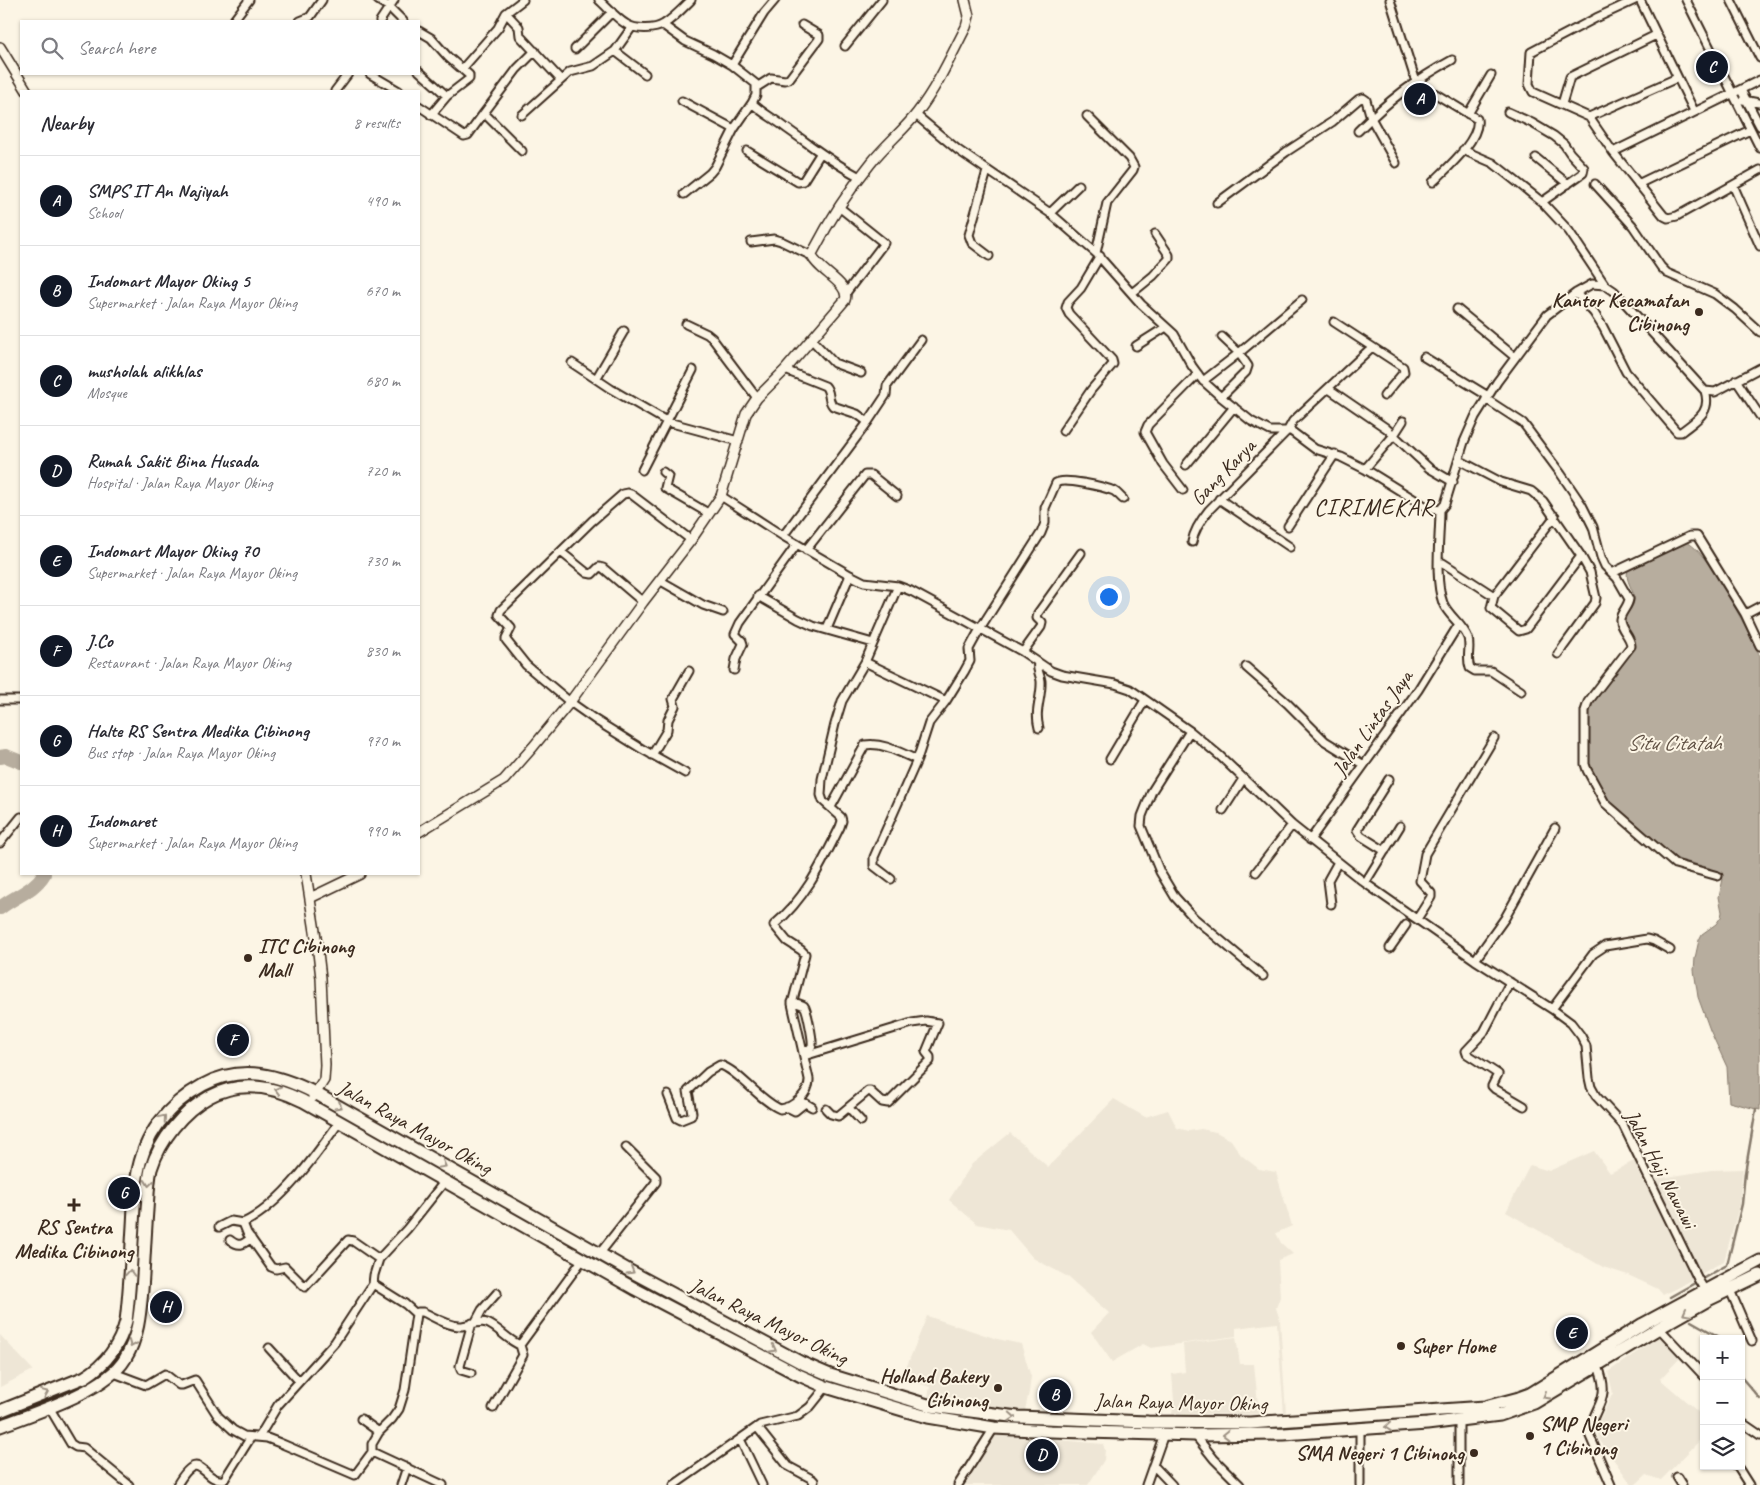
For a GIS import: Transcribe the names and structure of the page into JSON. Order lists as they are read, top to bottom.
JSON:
{
  "streets": {
    "main road": ["Jalan Raya Mayor Oking"],
    "street": ["Gang Karya", "Jalan Lintas Jaya", "Jalan Haji Nawawi"]
  },
  "crossings": [
    ["Jalan Lintas Jaya", "Jalan Haji Nawawi"],
    ["Jalan Raya Mayor Oking", "Jalan Haji Nawawi"]
  ],
  "districts": ["CIRIMEKAR"],
  "water": ["Situ Citatah"],
  "places": {
    "other": [
      "Kantor Kecamatan Cibinong",
      "ITC Cibinong Mall",
      "Super Home",
      "Holland Bakery Cibinong",
      "SMP Negeri 1 Cibinong",
      "SMA Negeri 1 Cibinong"
    ],
    "health": ["RS Sentra Medika Cibinong"]
  },
  "page": {
    "search": "Search here",
    "pins": [
      "C",
      "A",
      "F",
      "G",
      "H",
      "E",
      "B",
      "D"
    ],
    "heading": ["Nearby", "8 results"],
    "list": [
      {
        "mark": "A",
        "name": "SMPS IT An Najiyah",
        "note": "School",
        "value": "490 m"
      },
      {
        "mark": "B",
        "name": "Indomart Mayor Oking 5",
        "note": "Supermarket · Jalan Raya Mayor Oking",
        "value": "670 m"
      },
      {
        "mark": "C",
        "name": "musholah alikhlas",
        "note": "Mosque",
        "value": "680 m"
      },
      {
        "mark": "D",
        "name": "Rumah Sakit Bina Husada",
        "note": "Hospital · Jalan Raya Mayor Oking",
        "value": "720 m"
      },
      {
        "mark": "E",
        "name": "Indomart Mayor Oking 70",
        "note": "Supermarket · Jalan Raya Mayor Oking",
        "value": "730 m"
      },
      {
        "mark": "F",
        "name": "J.Co",
        "note": "Restaurant · Jalan Raya Mayor Oking",
        "value": "830 m"
      },
      {
        "mark": "G",
        "name": "Halte RS Sentra Medika Cibinong",
        "note": "Bus stop · Jalan Raya Mayor Oking",
        "value": "970 m"
      },
      {
        "mark": "H",
        "name": "Indomaret",
        "note": "Supermarket · Jalan Raya Mayor Oking",
        "value": "990 m"
      }
    ],
    "map_buttons": ["+", "−"]
  }
}
